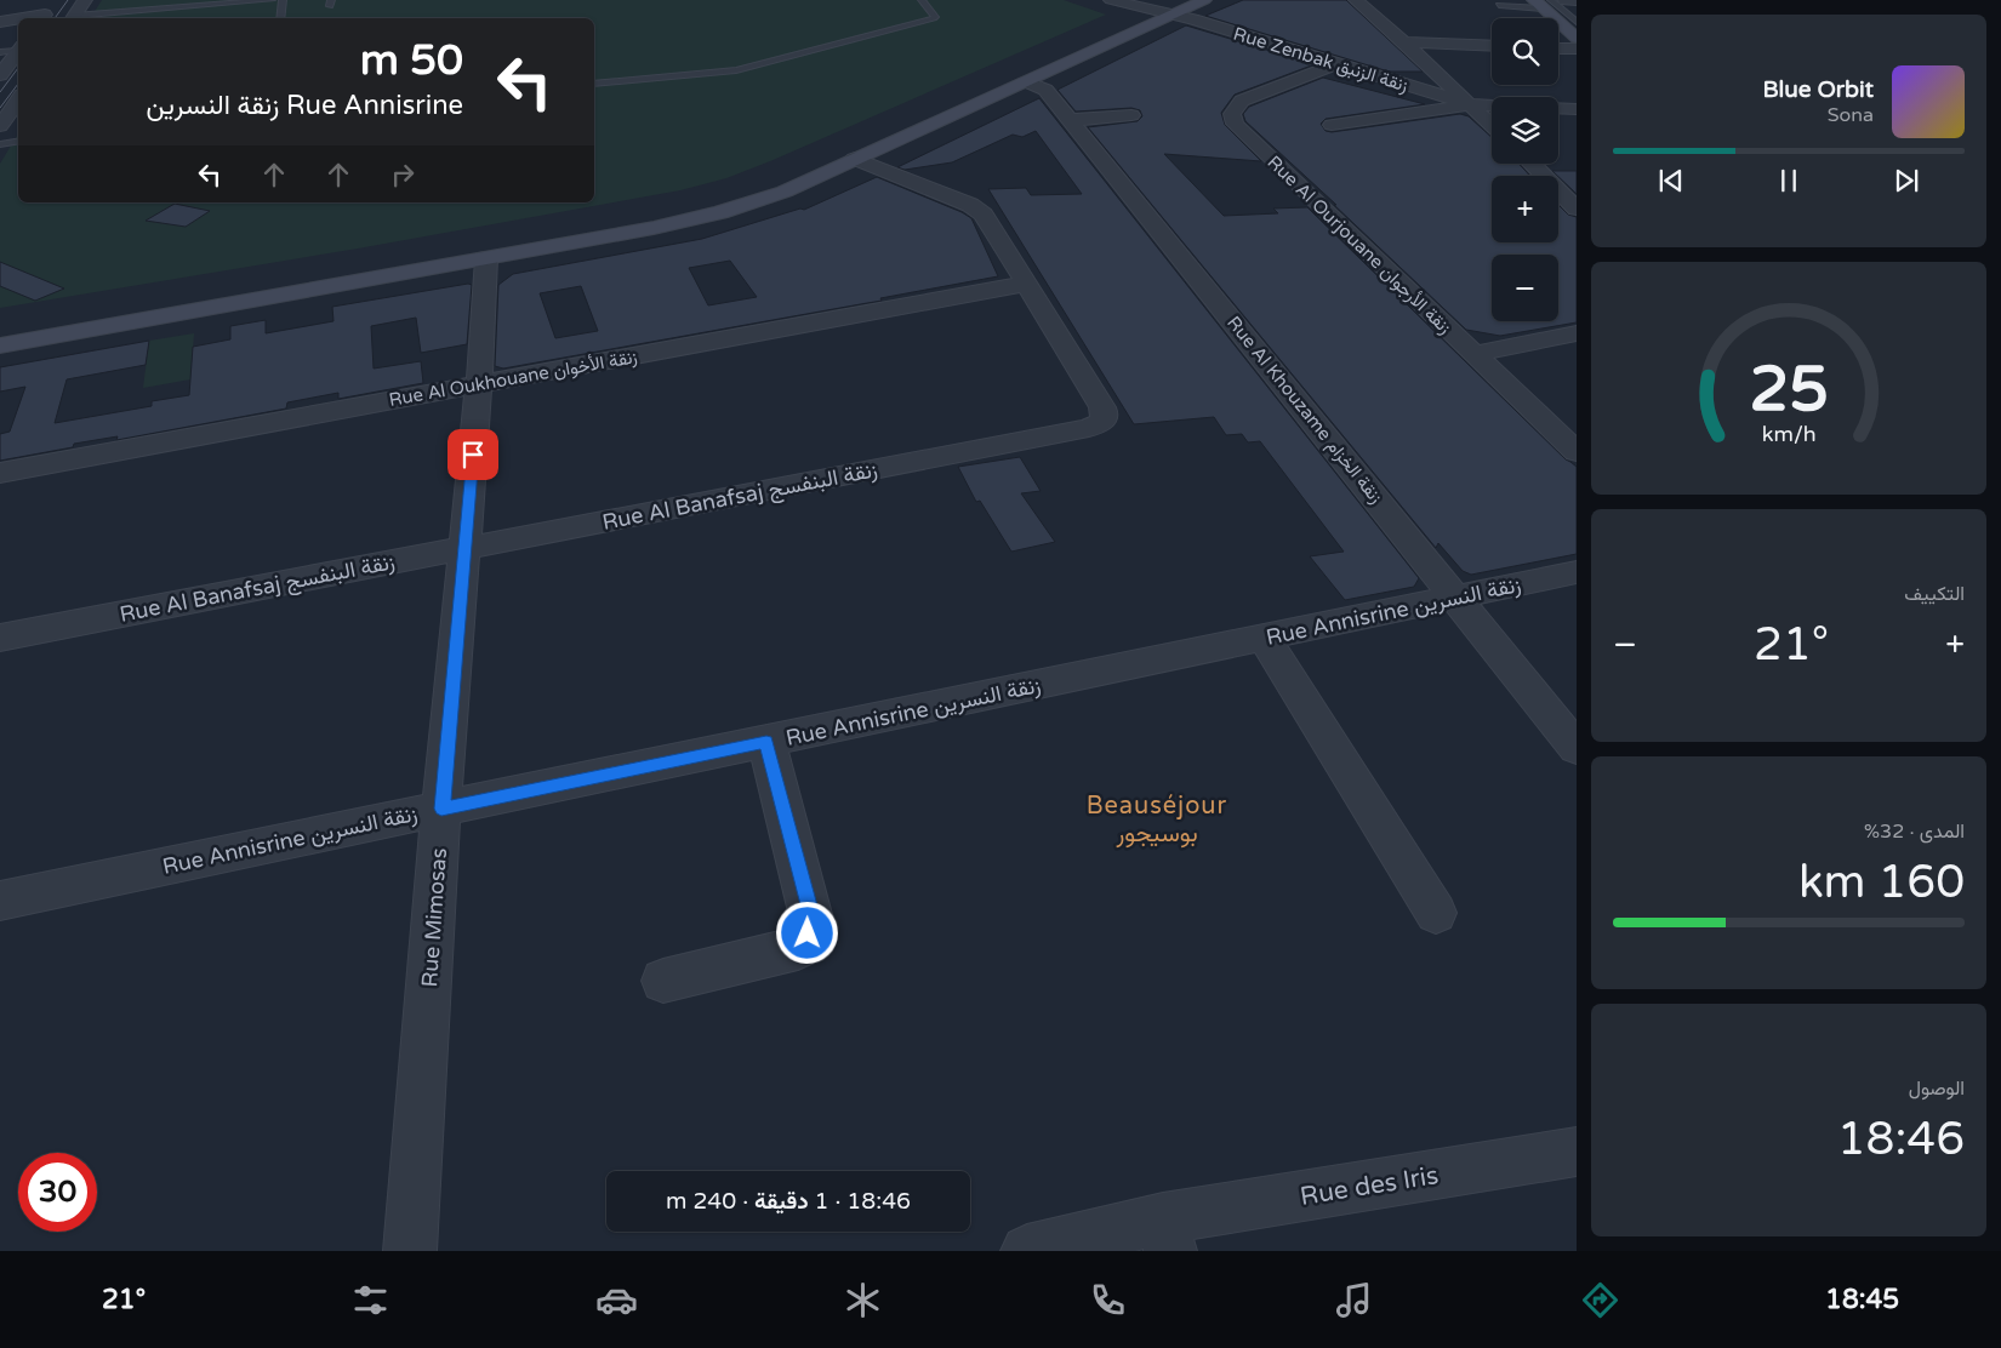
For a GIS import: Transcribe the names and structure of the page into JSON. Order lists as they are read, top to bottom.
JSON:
{
  "streets": {
    "street": [
      "Rue Zenbak زنقة الزنبق",
      "Rue Al Ourjouane زنقة الأرجوان",
      "Rue Al Oukhouane زنقة الأخوان",
      "Rue Al Khouzame زنقة الخزام",
      "Rue Al Banafsaj زنقة البنفسج",
      "Rue Annisrine زنقة النسرين",
      "Rue Mimosas",
      "Rue des Iris"
    ]
  },
  "crossings": [
    ["Rue Zenbak زنقة الزنبق", "Rue Al Ourjouane زنقة الأرجوان"],
    ["Rue Al Oukhouane زنقة الأخوان", "Rue Al Banafsaj زنقة البنفسج"],
    ["Rue Al Oukhouane زنقة الأخوان", "Rue Mimosas"],
    ["Rue Al Khouzame زنقة الخزام", "Rue Annisrine زنقة النسرين"],
    ["Rue Al Banafsaj زنقة البنفسج", "Rue Mimosas"],
    ["Rue Annisrine زنقة النسرين", "Rue Mimosas"]
  ],
  "districts": ["Beauséjour بوسيجور"],
  "page": {
    "map_buttons": ["+", "−"],
    "turn": ["50 m", "Rue Annisrine زنقة النسرين"],
    "song": ["Blue Orbit", "Sona"],
    "tile": [
      "التكييف",
      ["المدى · 32%", "160 km"],
      ["الوصول", "18:46"]
    ],
    "heat": ["−", "21°", "+"],
    "limit": "30",
    "trip": "18:46 · 1 دقيقة · 240 m",
    "tabs": ["18:45", "21°"],
    "gauge": ["25", "km/h"]
  }
}
